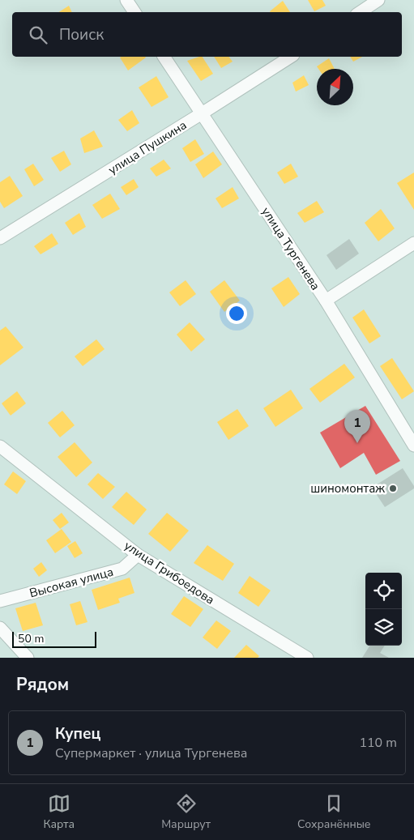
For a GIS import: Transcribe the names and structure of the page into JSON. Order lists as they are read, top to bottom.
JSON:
{
  "streets": {
    "street": [
      "улица Пушкина",
      "улица Тургенева",
      "улица Грибоедова",
      "Высокая улица"
    ]
  },
  "crossings": [
    ["улица Пушкина", "улица Тургенева"],
    ["улица Грибоедова", "Высокая улица"]
  ],
  "places": ["шиномонтаж"],
  "scale_bar": "50 m",
  "north": "top right",
  "page": {
    "search": "Поиск",
    "pins": "1",
    "scale": "50 m",
    "heading": "Рядом",
    "list": [
      {
        "mark": "1",
        "name": "Купец",
        "note": "Супермаркет · улица Тургенева",
        "value": "110 m"
      }
    ],
    "nav": ["Карта", "Маршрут", "Сохранённые"]
  }
}
